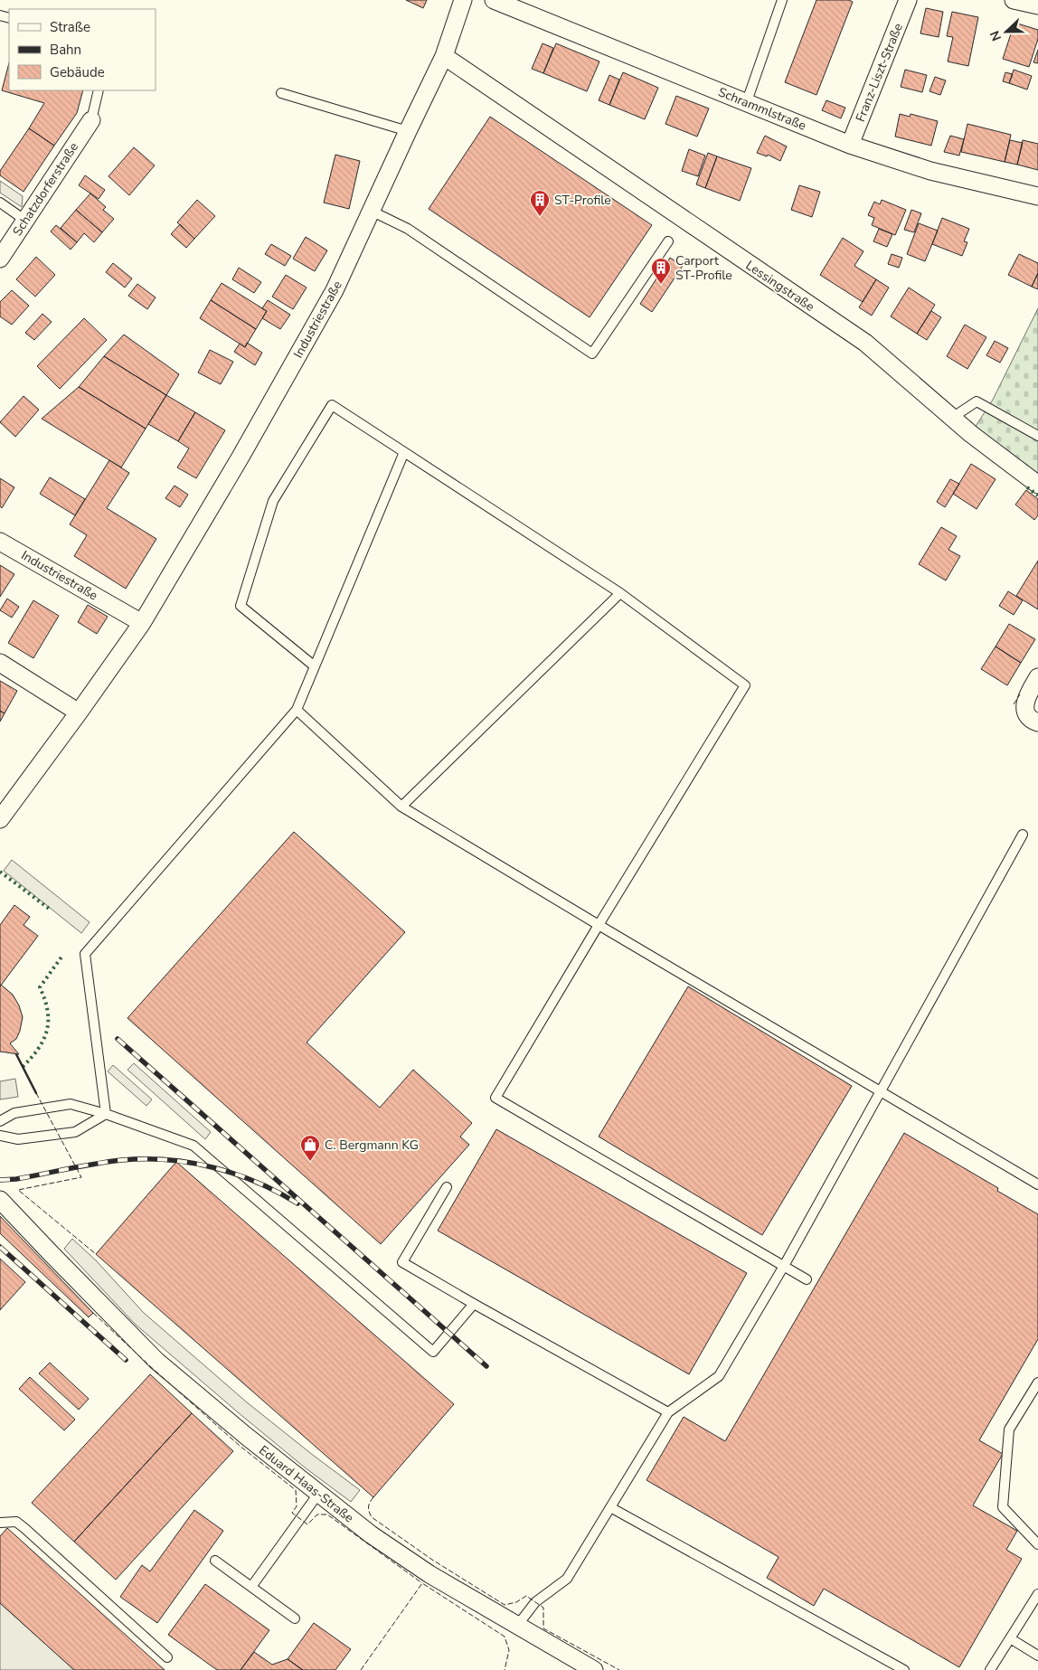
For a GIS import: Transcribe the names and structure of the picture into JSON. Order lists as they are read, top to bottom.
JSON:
{
  "streets": {
    "street": [
      "Franz-Liszt-Straße",
      "Schrammlstraße",
      "Schatzdorferstraße",
      "Lessingstraße",
      "Industriestraße",
      "Eduard Haas-Straße"
    ]
  },
  "crossings": [
    ["Franz-Liszt-Straße", "Schrammlstraße"],
    ["Lessingstraße", "Industriestraße"]
  ],
  "places": {
    "building": ["ST-Profile", "Carport ST-Profile"],
    "shop": ["C. Bergmann KG"]
  },
  "legend": ["Straße", "Bahn", "Gebäude"],
  "north": "left"
}
